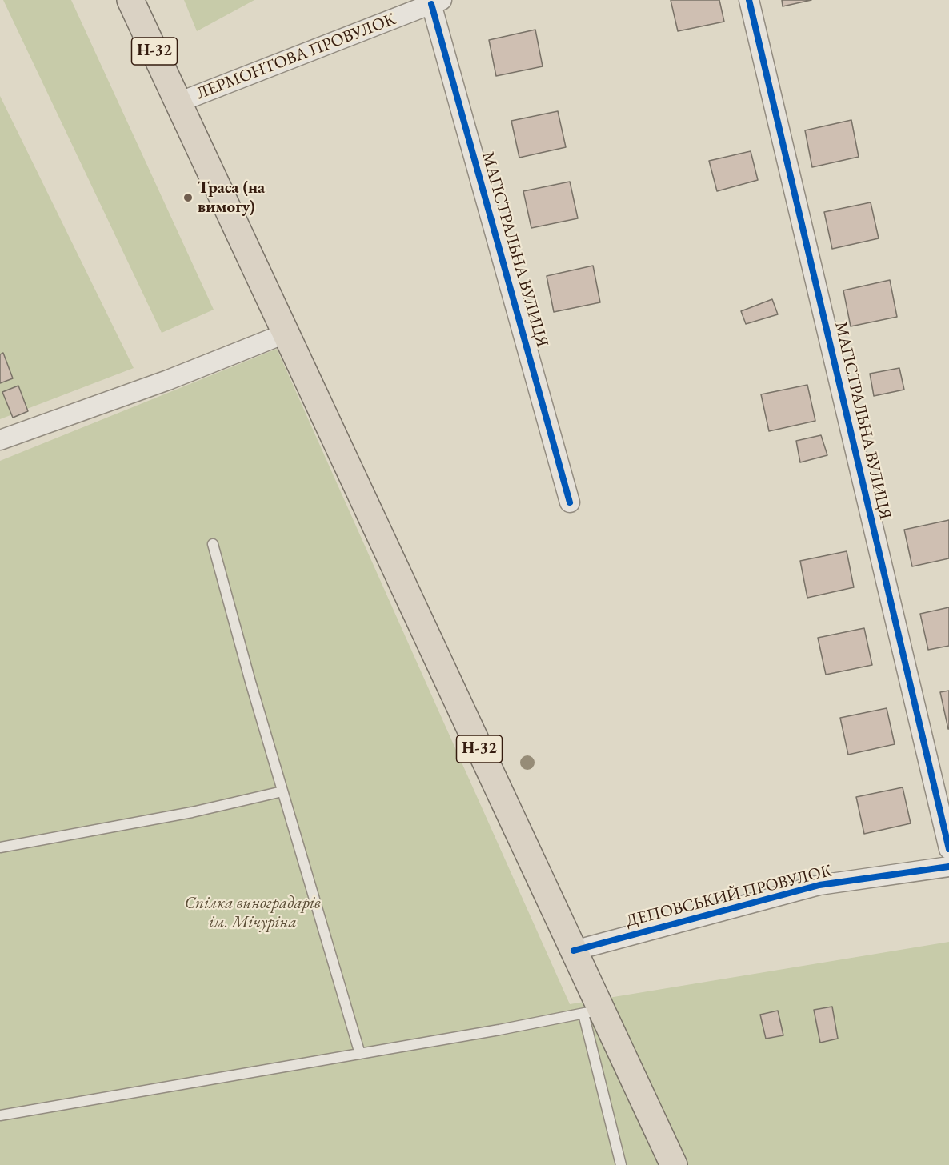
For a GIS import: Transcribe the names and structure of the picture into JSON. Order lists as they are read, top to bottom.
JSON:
{
  "streets": {
    "main road": ["Н-32"],
    "street": ["ЛЕРМОНТОВА ПРОВУЛОК", "МАГІСТРАЛЬНА ВУЛИЦЯ", "ДЕПОВСЬКИЙ ПРОВУЛОК"]
  },
  "crossings": [
    ["Н-32", "ЛЕРМОНТОВА ПРОВУЛОК"],
    ["Н-32", "ДЕПОВСЬКИЙ ПРОВУЛОК"],
    ["ЛЕРМОНТОВА ПРОВУЛОК", "МАГІСТРАЛЬНА ВУЛИЦЯ"]
  ],
  "parks": ["Спілка виноградарів ім. Мічуріна"],
  "places": ["Траса (на вимогу)"]
}
